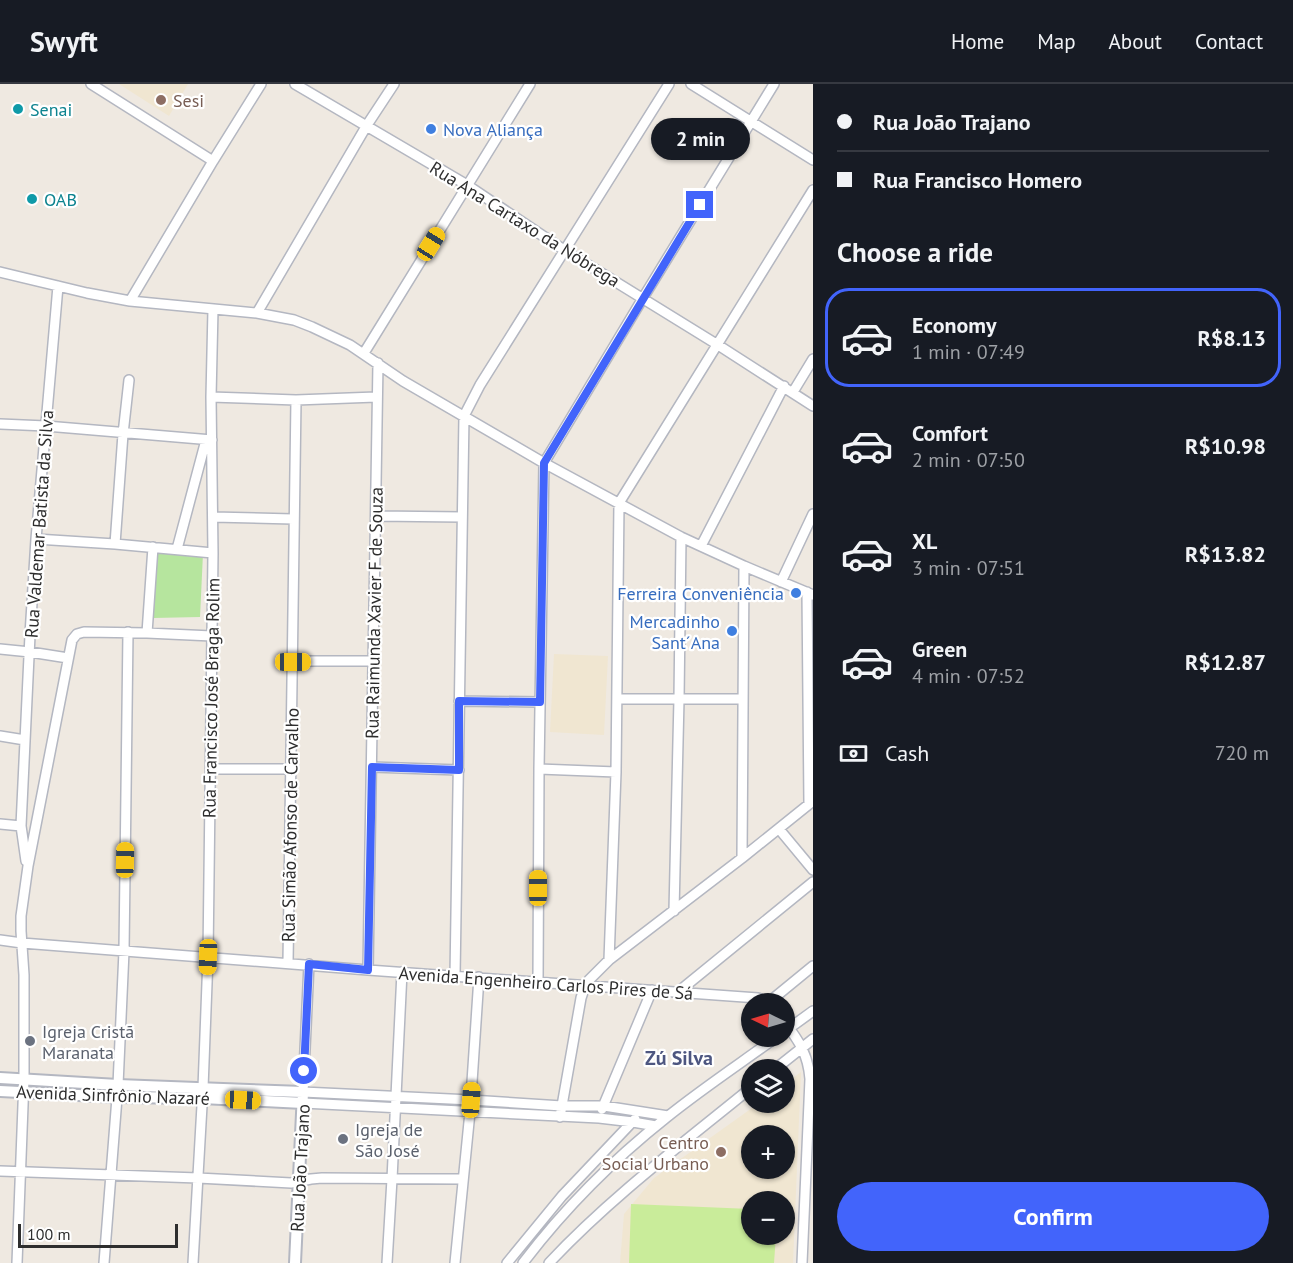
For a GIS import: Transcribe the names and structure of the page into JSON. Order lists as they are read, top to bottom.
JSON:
{
  "streets": {
    "street": [
      "Rua Ana Cartaxo da Nóbrega",
      "Rua Valdemar Batista da Silva",
      "Rua Raimunda Xavier F de Souza",
      "Rua Francisco José Braga Rolim",
      "Rua Simão Afonso de Carvalho",
      "Avenida Engenheiro Carlos Pires de Sá",
      "Avenida Sinfrônio Nazaré",
      "Rua João Trajano"
    ]
  },
  "crossings": [
    ["Rua Raimunda Xavier F de Souza", "Avenida Engenheiro Carlos Pires de Sá"],
    ["Rua Francisco José Braga Rolim", "Avenida Engenheiro Carlos Pires de Sá"],
    ["Rua Francisco José Braga Rolim", "Avenida Sinfrônio Nazaré"],
    ["Rua Simão Afonso de Carvalho", "Avenida Engenheiro Carlos Pires de Sá"],
    ["Avenida Engenheiro Carlos Pires de Sá", "Rua João Trajano"],
    ["Avenida Sinfrônio Nazaré", "Rua João Trajano"]
  ],
  "districts": ["Zú Silva"],
  "places": [
    "Sesi",
    "Senai",
    "Nova Aliança",
    "OAB",
    "Ferreira Conveniência",
    "Mercadinho Sant´Ana",
    "Igreja Cristã Maranata",
    "Igreja de São José",
    "Centro Social Urbano"
  ],
  "scale_bar": "100 m",
  "north": "left",
  "page": {
    "header": "Swyft",
    "nav": [
      "Home",
      "Map",
      "About",
      "Contact"
    ],
    "banner": ["Rua João Trajano", "Rua Francisco Homero"],
    "bubble": "2 min",
    "heading": "Choose a ride",
    "list": [
      {
        "name": "Economy",
        "note": "1 min · 07:49",
        "value": "R$8.13"
      },
      {
        "name": "Comfort",
        "note": "2 min · 07:50",
        "value": "R$10.98"
      },
      {
        "name": "XL",
        "note": "3 min · 07:51",
        "value": "R$13.82"
      },
      {
        "name": "Green",
        "note": "4 min · 07:52",
        "value": "R$12.87"
      }
    ],
    "pay": ["Cash", "720 m"],
    "map_buttons": ["+", "−"],
    "buttons": "Confirm",
    "scale": "100 m"
  }
}
